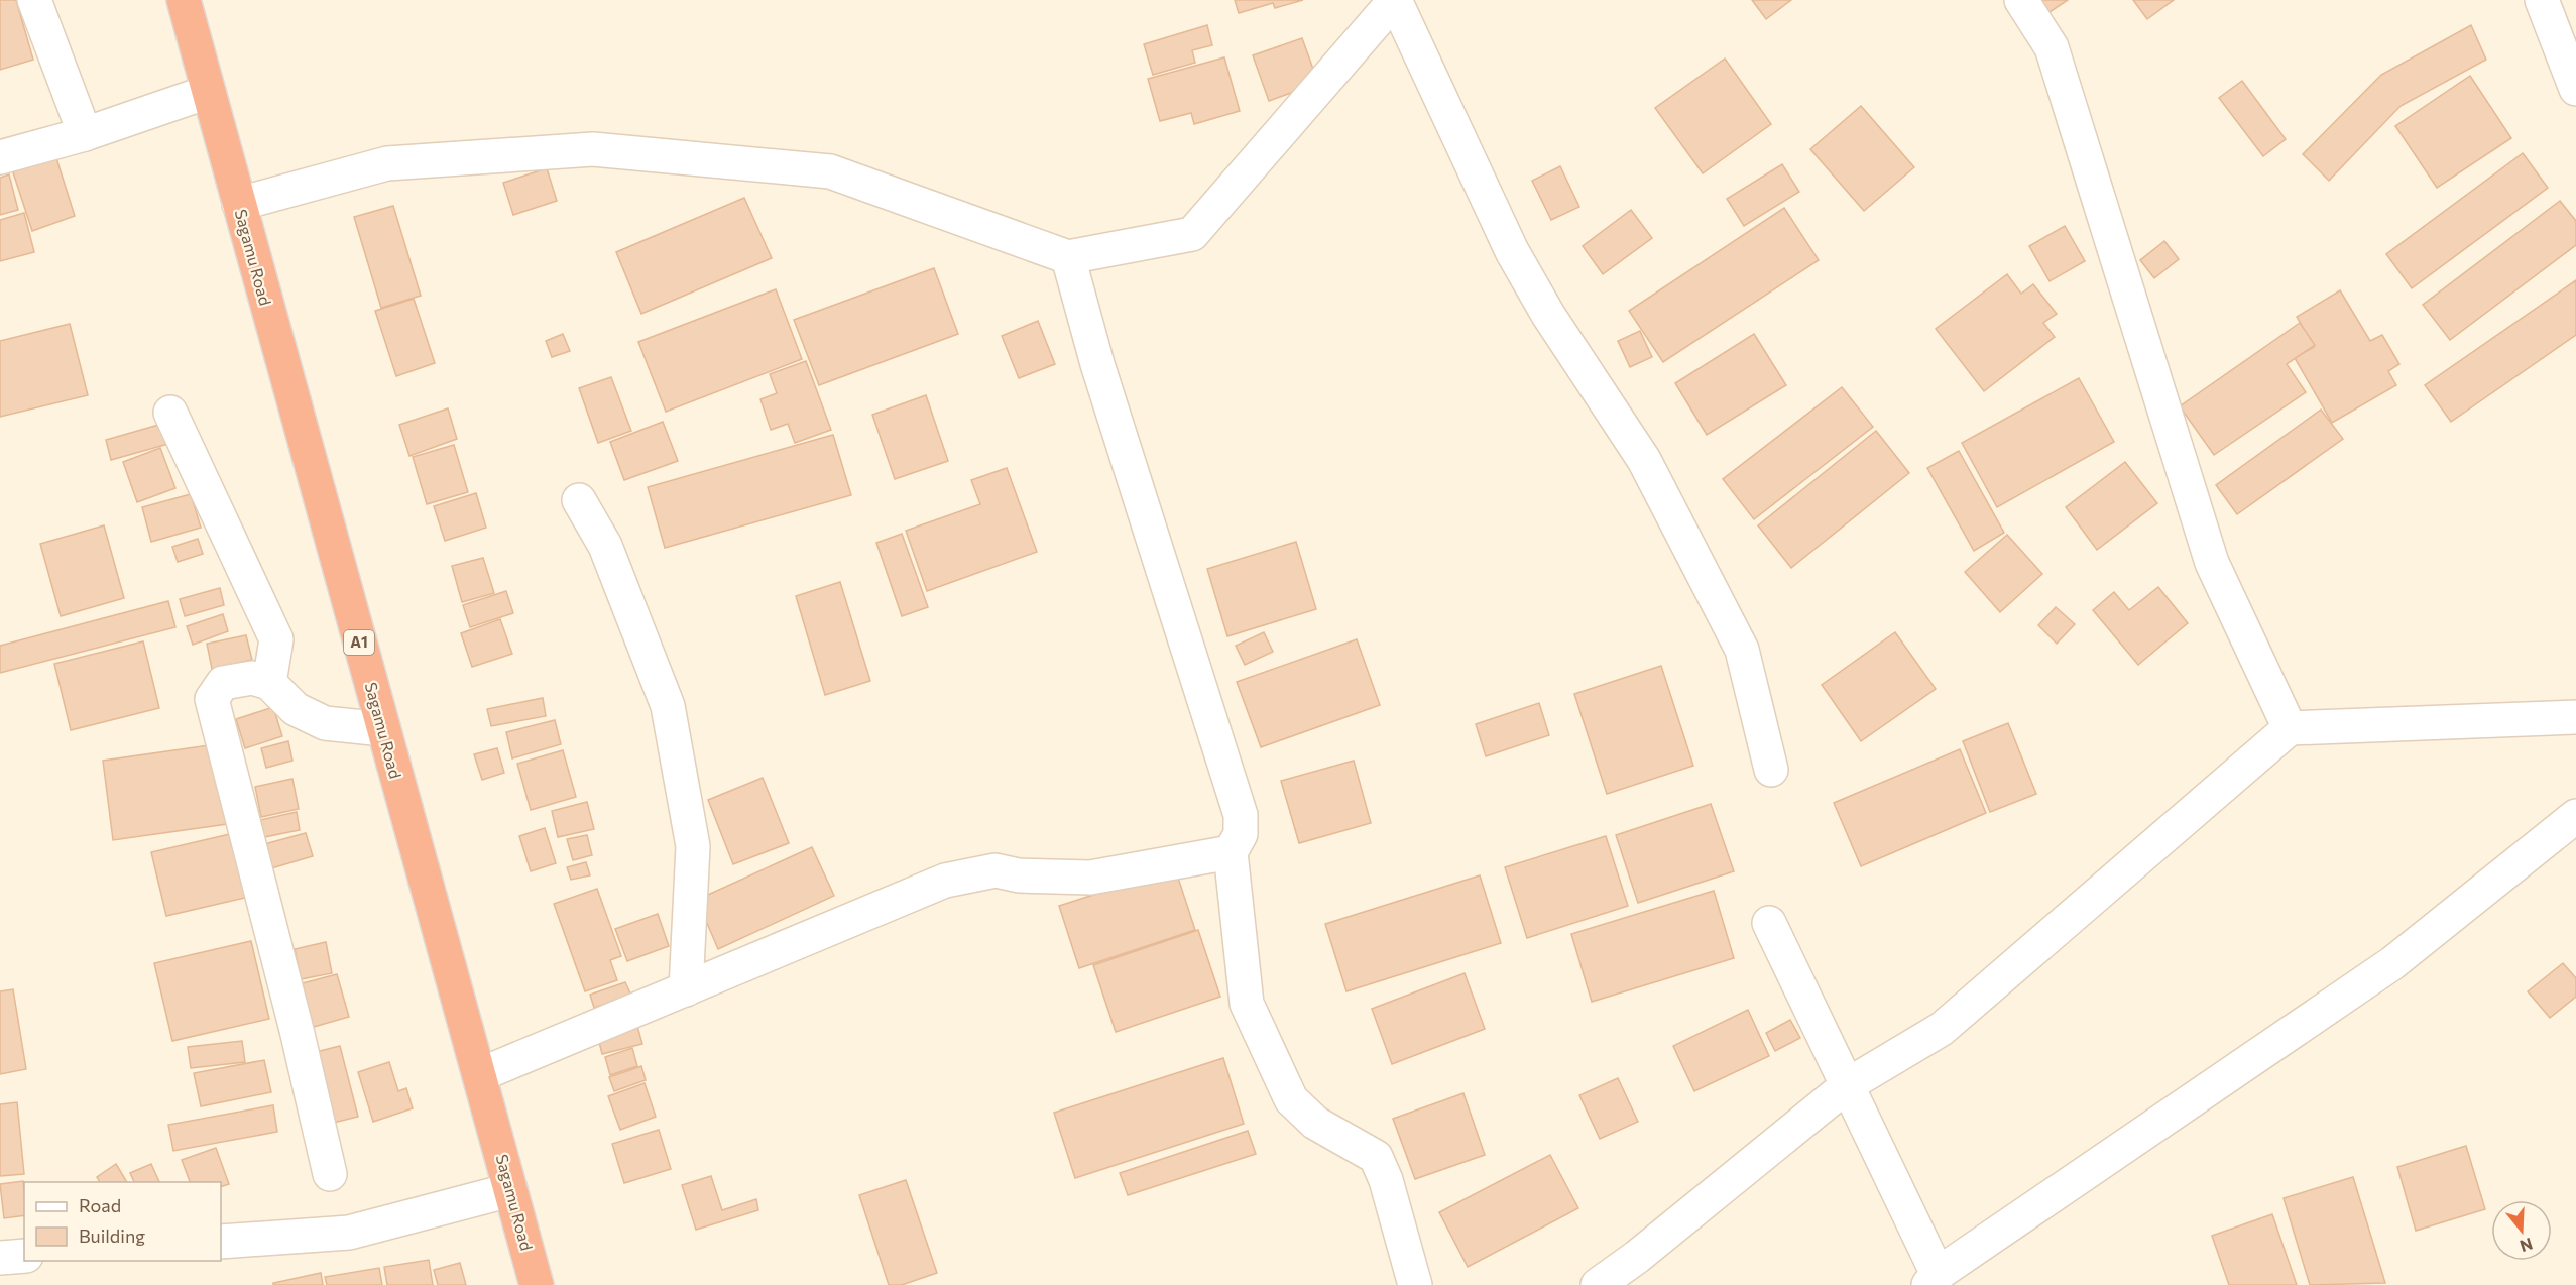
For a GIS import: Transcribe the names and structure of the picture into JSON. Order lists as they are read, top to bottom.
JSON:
{
  "streets": {
    "highway": ["Sagamu Road", "A1"]
  },
  "legend": ["Road", "Building"],
  "north": "bottom"
}
